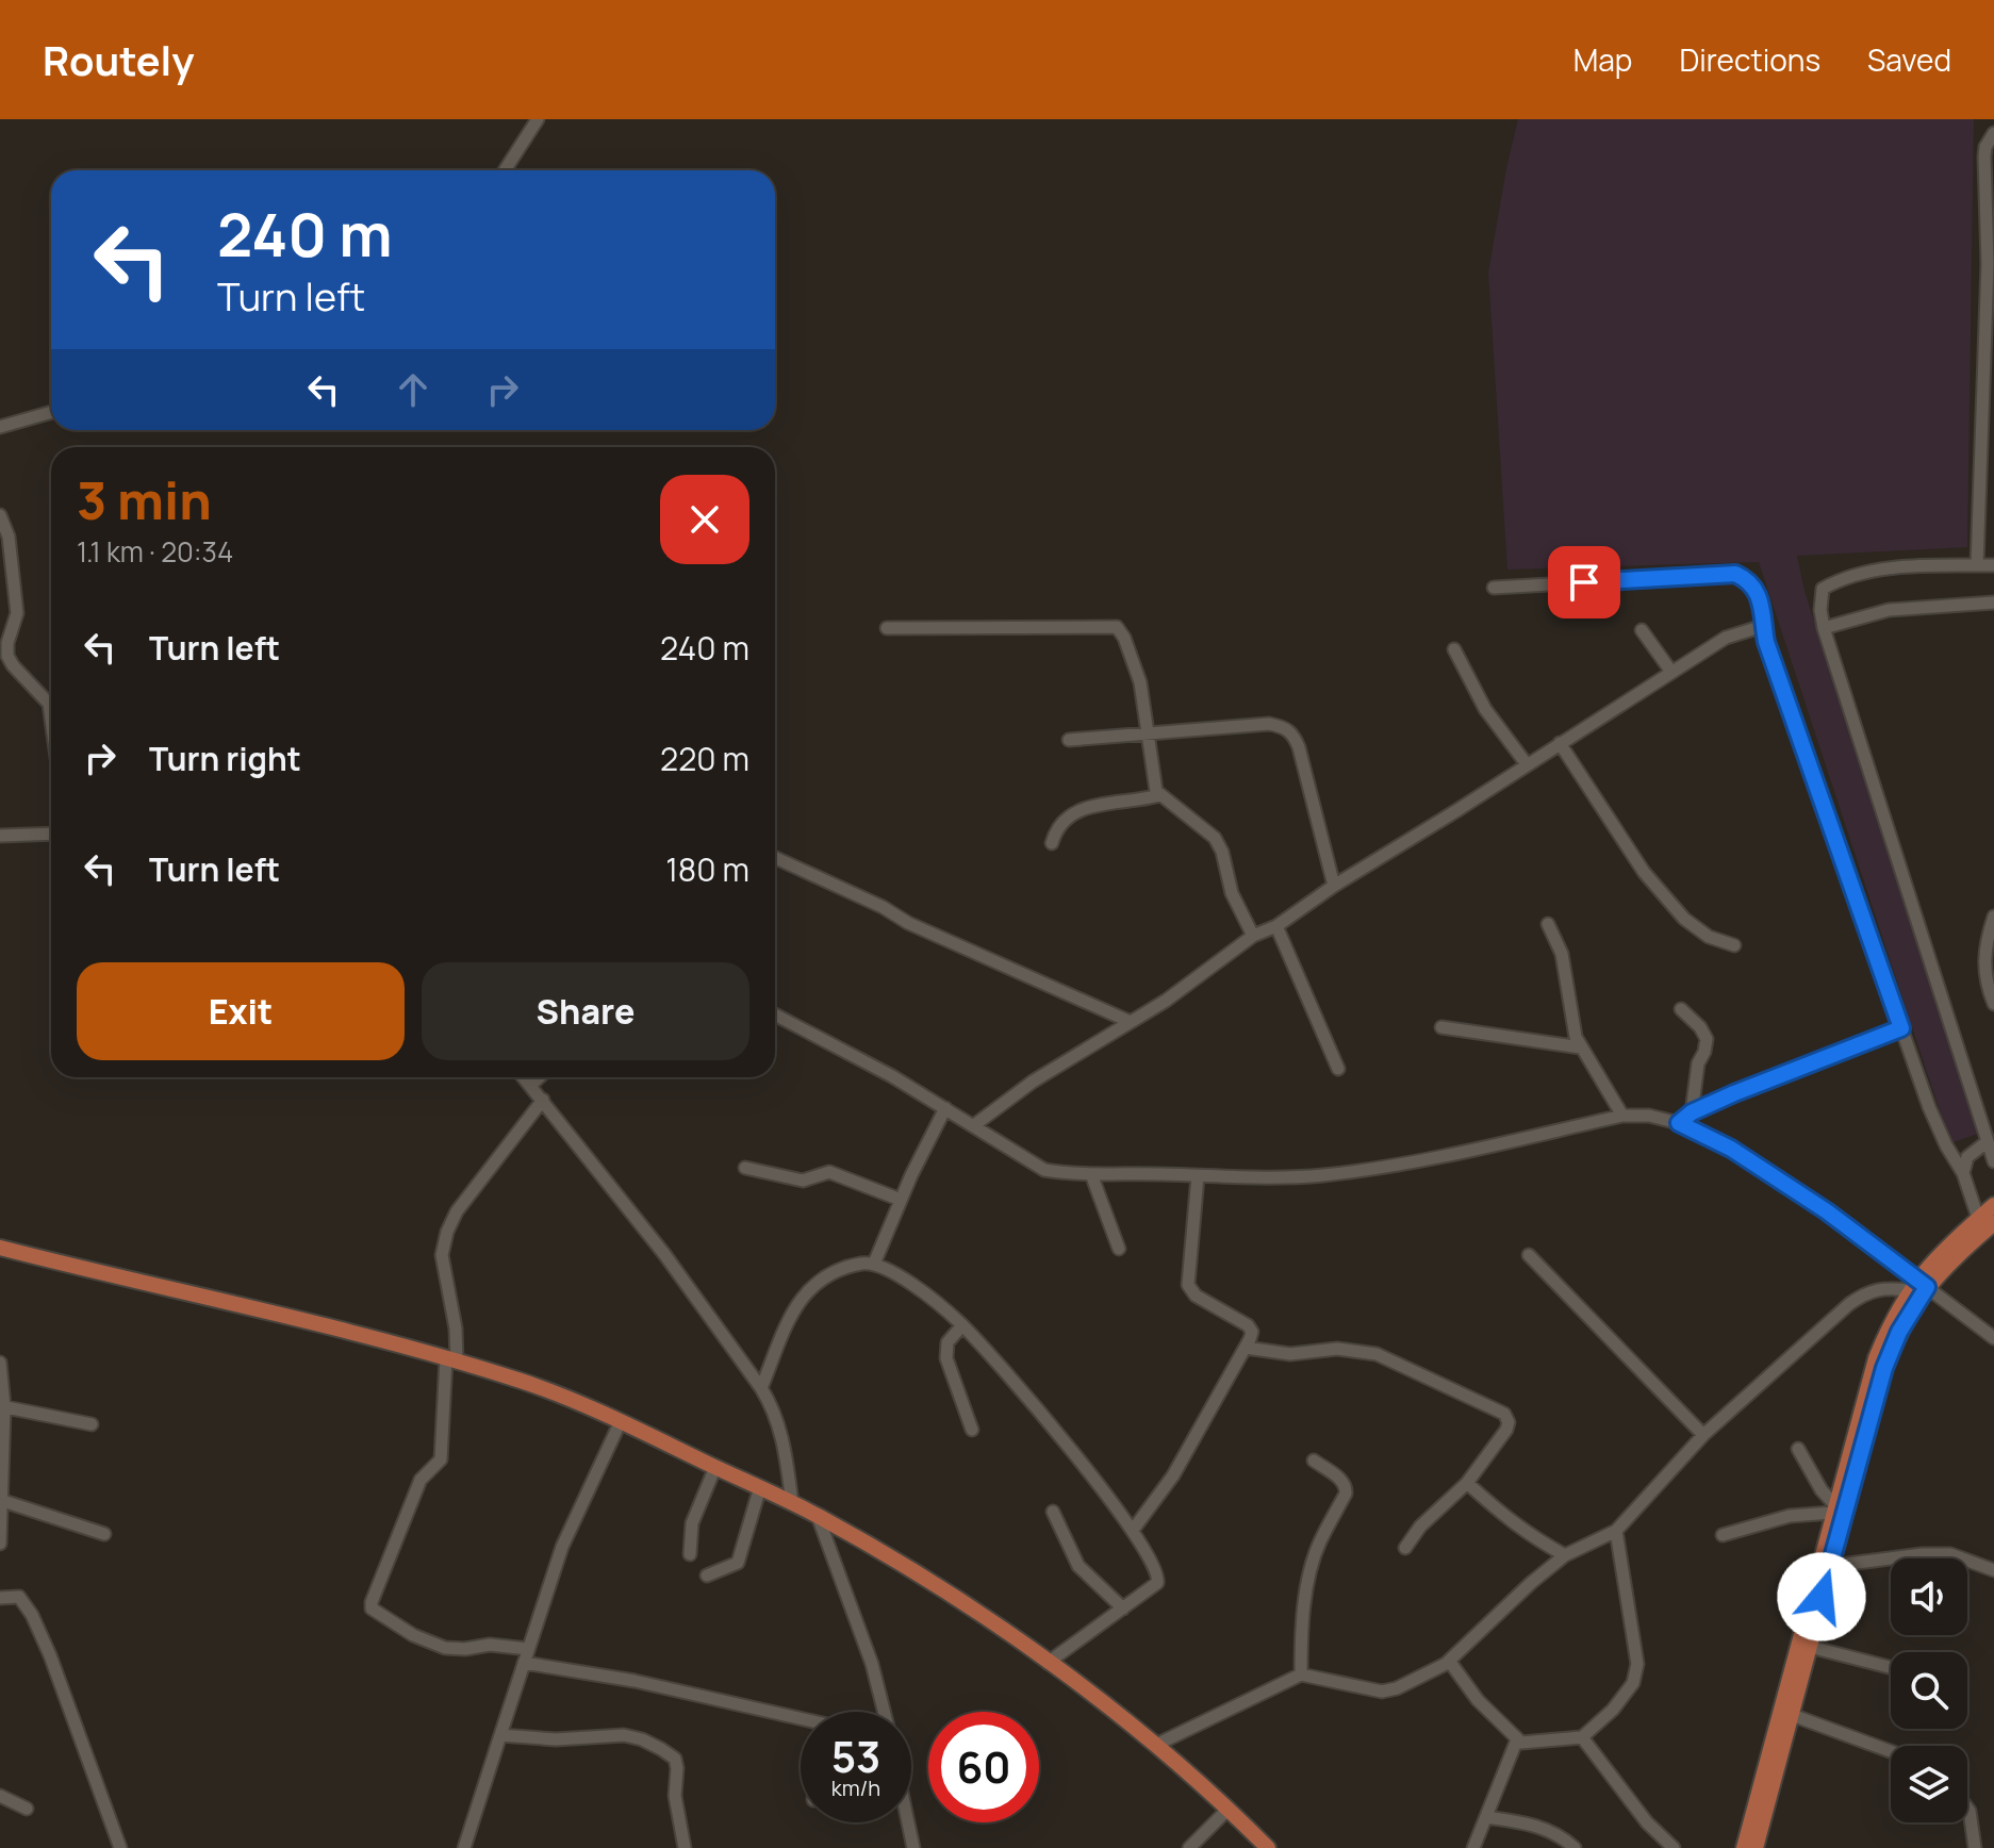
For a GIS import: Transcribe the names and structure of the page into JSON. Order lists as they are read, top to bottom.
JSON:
{
  "page": {
    "header": "Routely",
    "nav": ["Map", "Directions", "Saved"],
    "turn": ["240 m", "Turn left"],
    "heading": ["3 min", "1.1 km · 20:34"],
    "list": [
      {
        "name": "Turn left",
        "value": "240 m"
      },
      {
        "name": "Turn right",
        "value": "220 m"
      },
      {
        "name": "Turn left",
        "value": "180 m"
      }
    ],
    "buttons": ["Exit", "Share"],
    "speed": "53 km/h",
    "limit": "60"
  }
}
